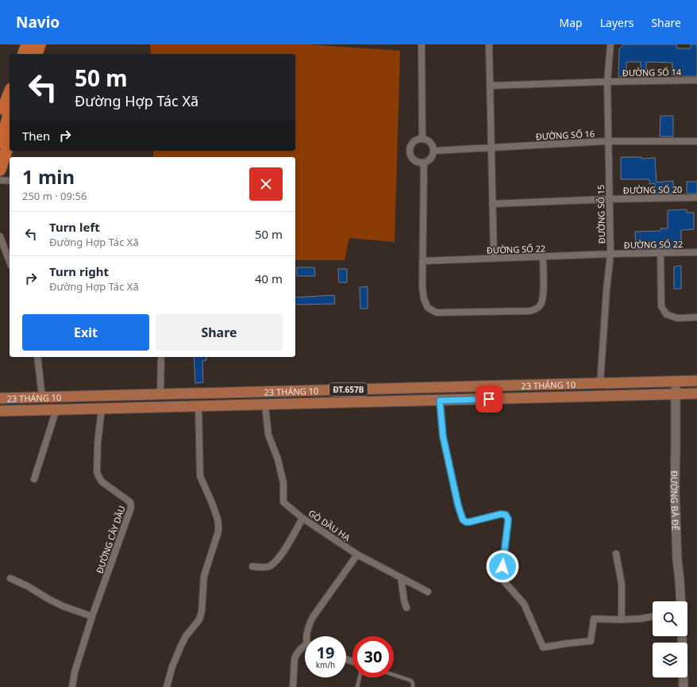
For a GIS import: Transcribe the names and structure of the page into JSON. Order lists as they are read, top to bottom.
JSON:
{
  "streets": {
    "main road": ["23 THÁNG 10", "ĐT.657B"],
    "street": [
      "ĐƯỜNG SỐ 14",
      "ĐƯỜNG SỐ 16",
      "ĐƯỜNG SỐ 20",
      "ĐƯỜNG SỐ 15",
      "ĐƯỜNG SỐ 22",
      "ĐƯỜNG BÀ ĐÊ",
      "GÒ DẦU HẠ",
      "ĐƯỜNG CÂY DẦU"
    ]
  },
  "crossings": [
    ["ĐƯỜNG SỐ 14", "ĐƯỜNG SỐ 15"],
    ["ĐƯỜNG SỐ 16", "ĐƯỜNG SỐ 15"],
    ["ĐƯỜNG SỐ 20", "ĐƯỜNG SỐ 15"],
    ["ĐƯỜNG SỐ 15", "ĐƯỜNG SỐ 22"],
    ["ĐƯỜNG SỐ 15", "23 THÁNG 10"],
    ["23 THÁNG 10", "ĐƯỜNG BÀ ĐÊ"],
    ["23 THÁNG 10", "GÒ DẦU HẠ"],
    ["23 THÁNG 10", "ĐƯỜNG CÂY DẦU"]
  ],
  "page": {
    "header": "Navio",
    "nav": ["Map", "Layers", "Share"],
    "turn": ["50 m", "Đường Hợp Tác Xã"],
    "then": "Then",
    "heading": ["1 min", "250 m · 09:56"],
    "list": [
      {
        "name": "Turn left",
        "note": "Đường Hợp Tác Xã",
        "value": "50 m"
      },
      {
        "name": "Turn right",
        "note": "Đường Hợp Tác Xã",
        "value": "40 m"
      }
    ],
    "buttons": ["Exit", "Share"],
    "speed": "19 km/h",
    "limit": "30"
  }
}
